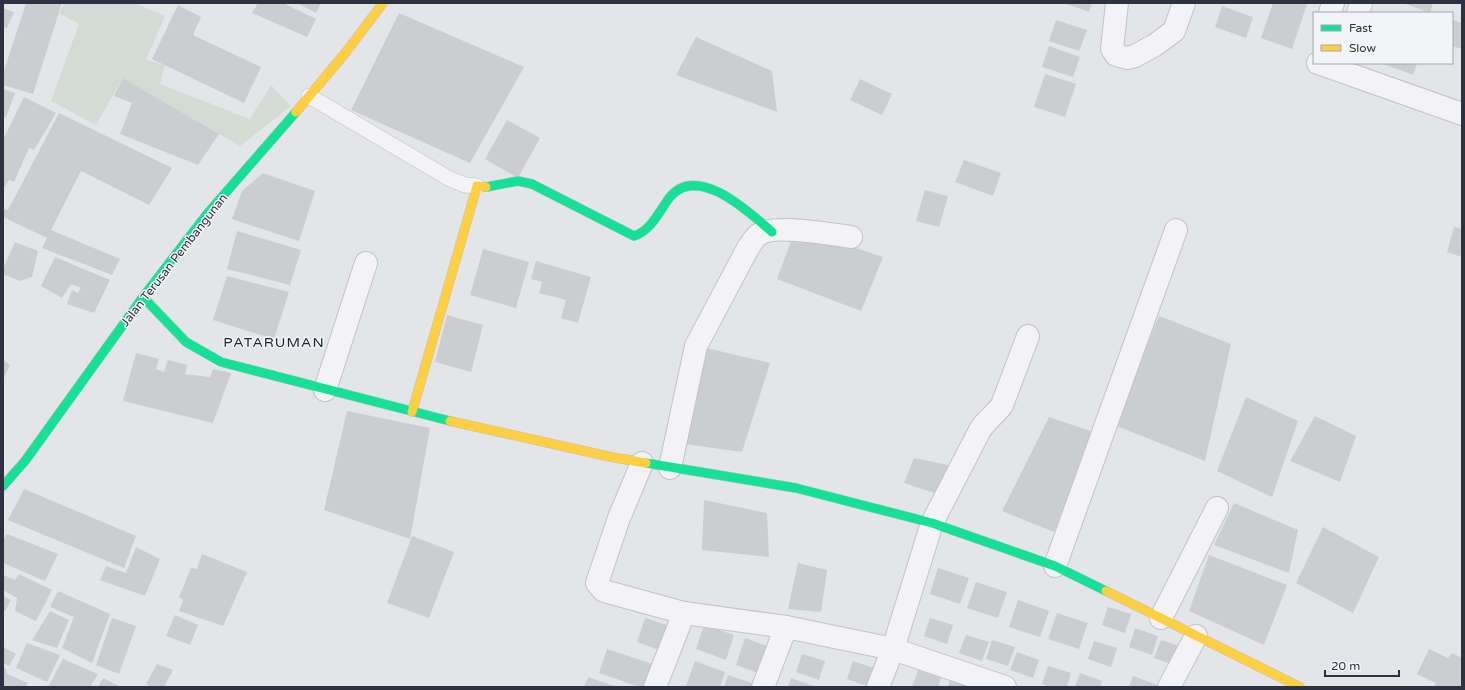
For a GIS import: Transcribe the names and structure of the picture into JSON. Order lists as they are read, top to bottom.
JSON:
{
  "streets": {
    "street": ["Jalan Terusan Pembangunan"]
  },
  "districts": ["PATARUMAN"],
  "legend": ["Fast", "Slow"],
  "scale_bar": "20 m"
}
